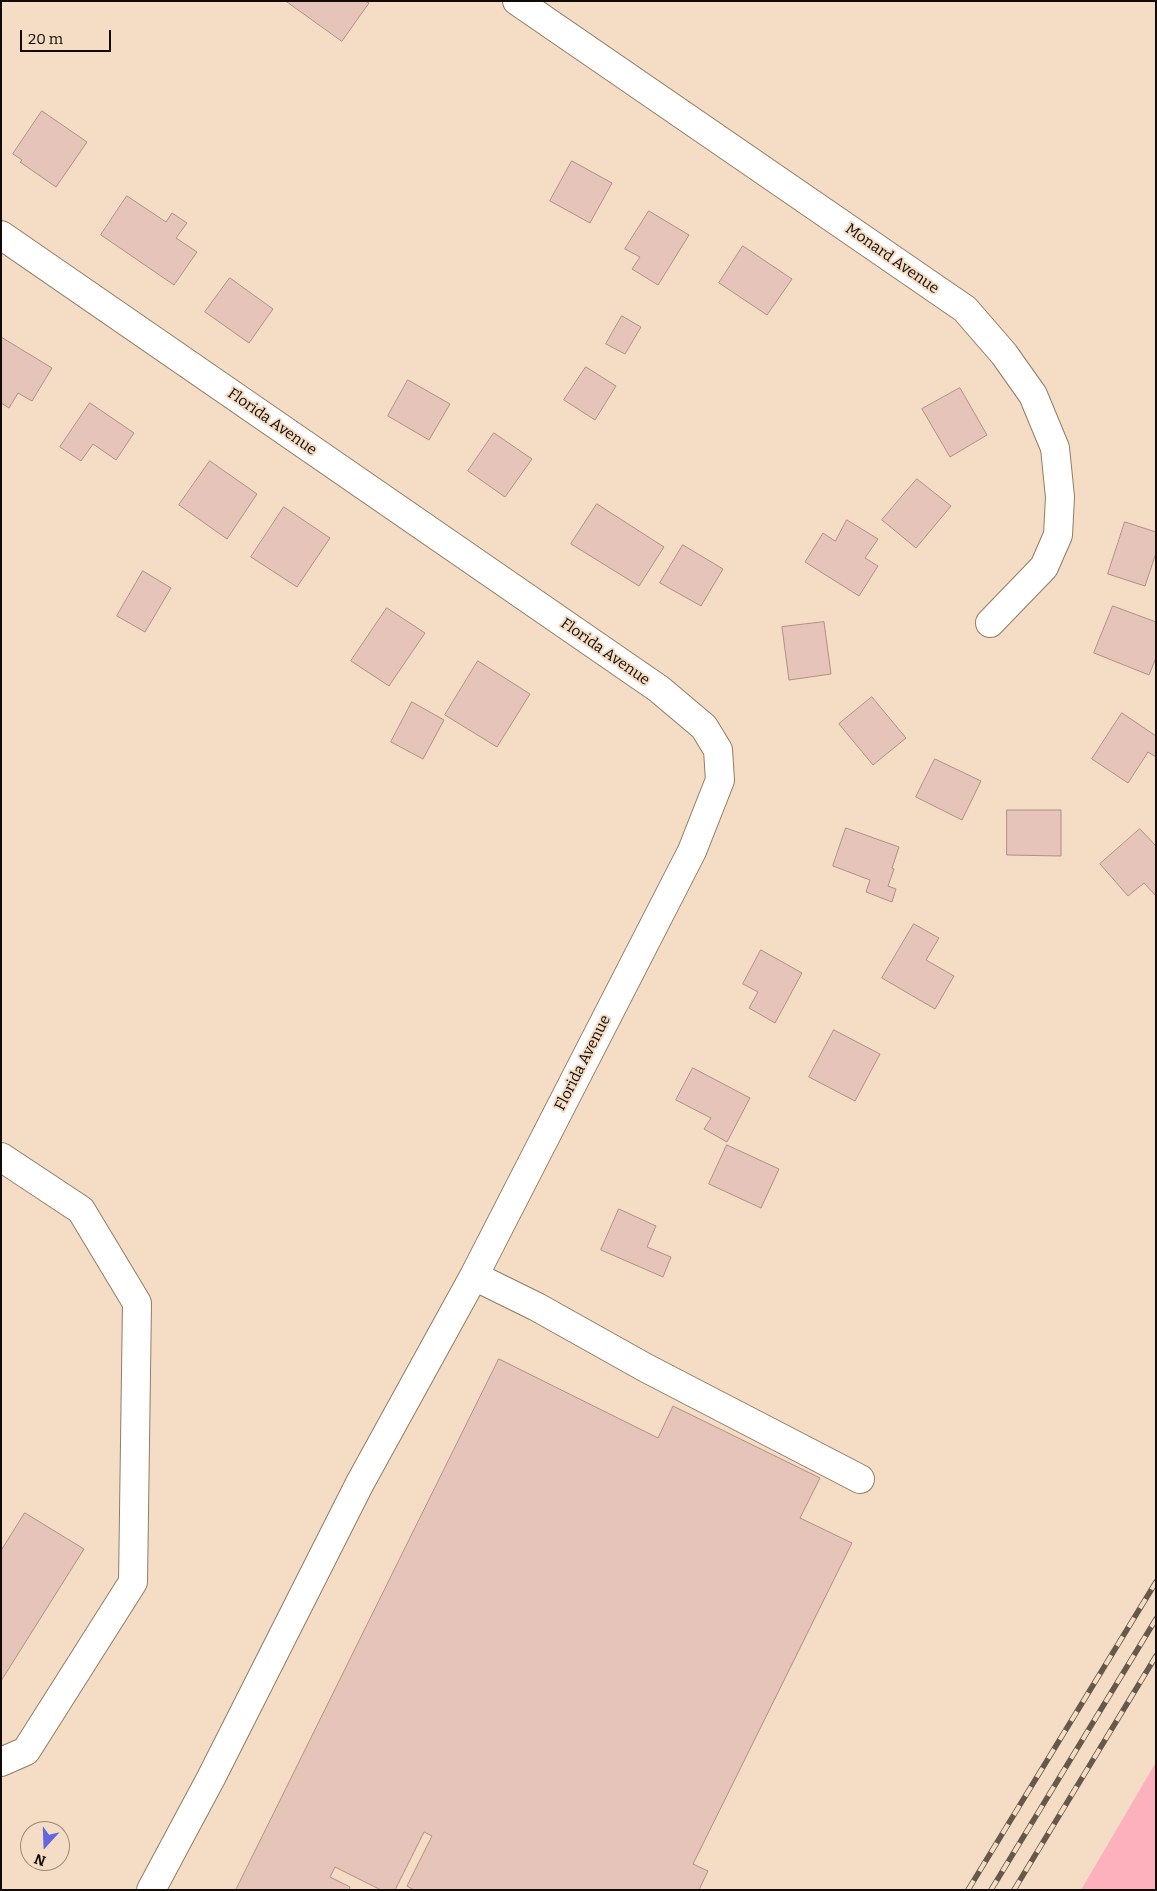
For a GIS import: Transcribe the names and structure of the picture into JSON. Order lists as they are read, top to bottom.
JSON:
{
  "streets": {
    "street": ["Monard Avenue", "Florida Avenue"]
  },
  "scale_bar": "20 m",
  "north": "bottom"
}
